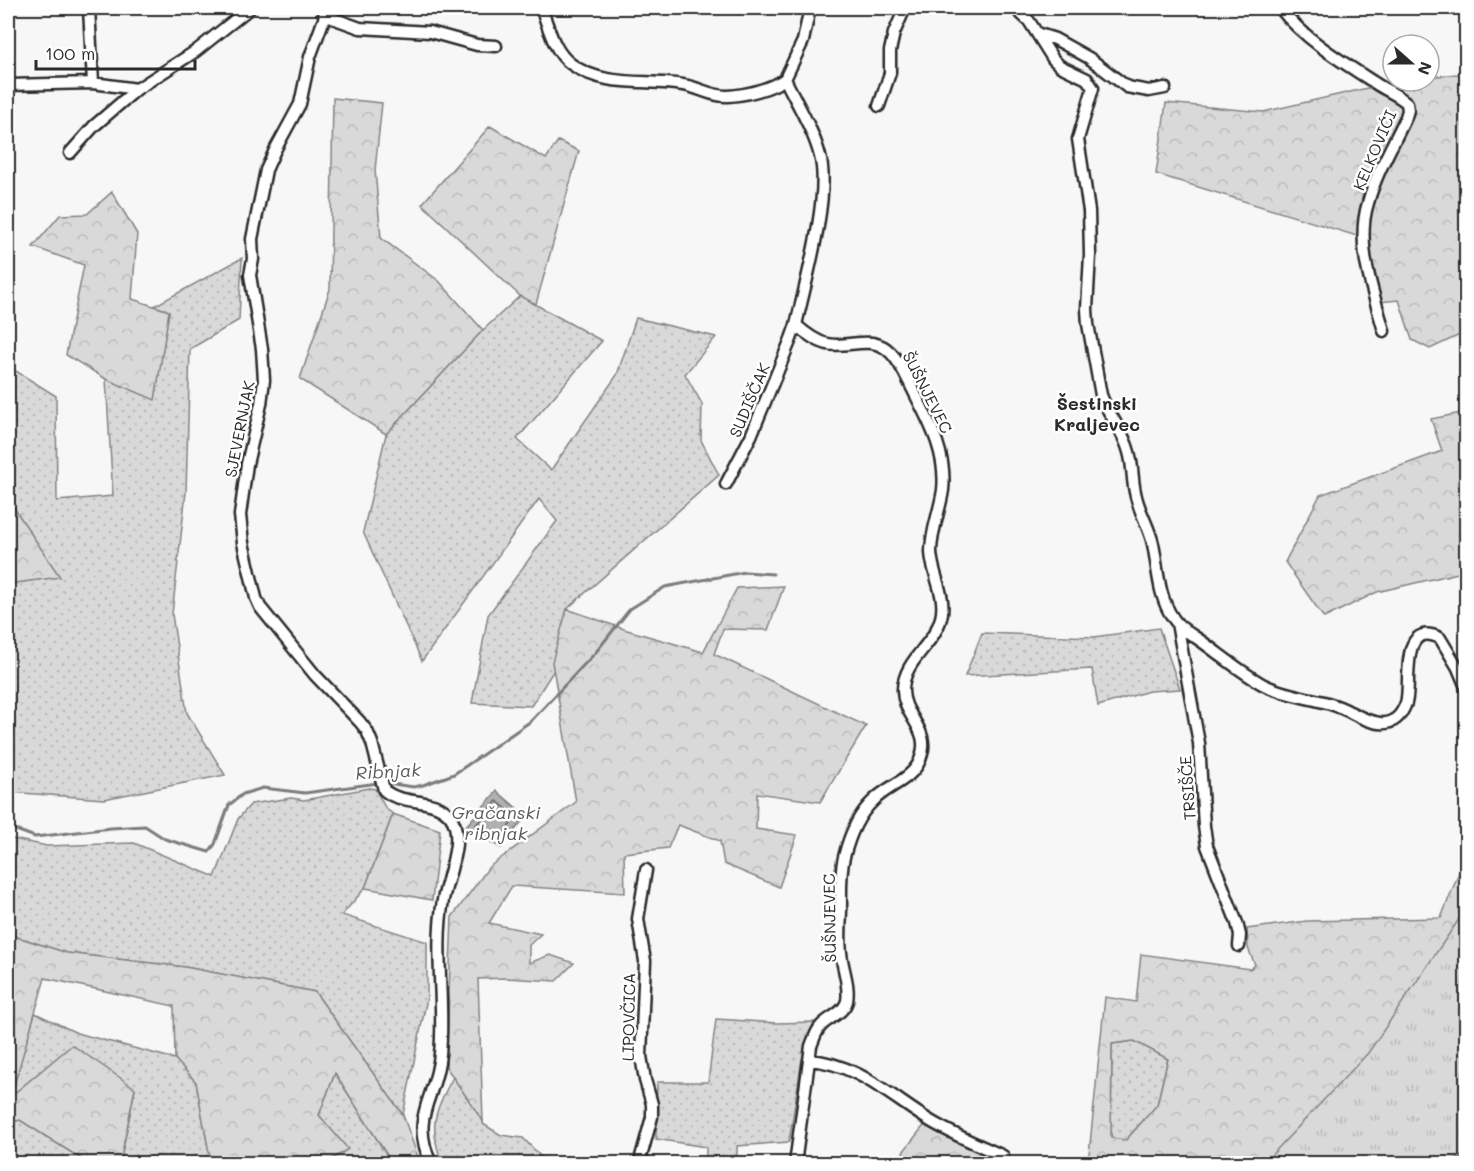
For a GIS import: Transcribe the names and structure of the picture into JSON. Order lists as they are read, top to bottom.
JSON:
{
  "streets": {
    "street": [
      "KELKOVIĆI",
      "ŠUŠNJEVEC",
      "SUDIŠČAK",
      "SJEVERNJAK",
      "TRSIŠČE",
      "LIPOVČICA"
    ]
  },
  "crossings": [
    ["ŠUŠNJEVEC", "SUDIŠČAK"]
  ],
  "districts": ["Šestinski Kraljevec"],
  "water": ["Ribnjak", "Gračanski ribnjak"],
  "scale_bar": "100 m",
  "north": "right"
}
